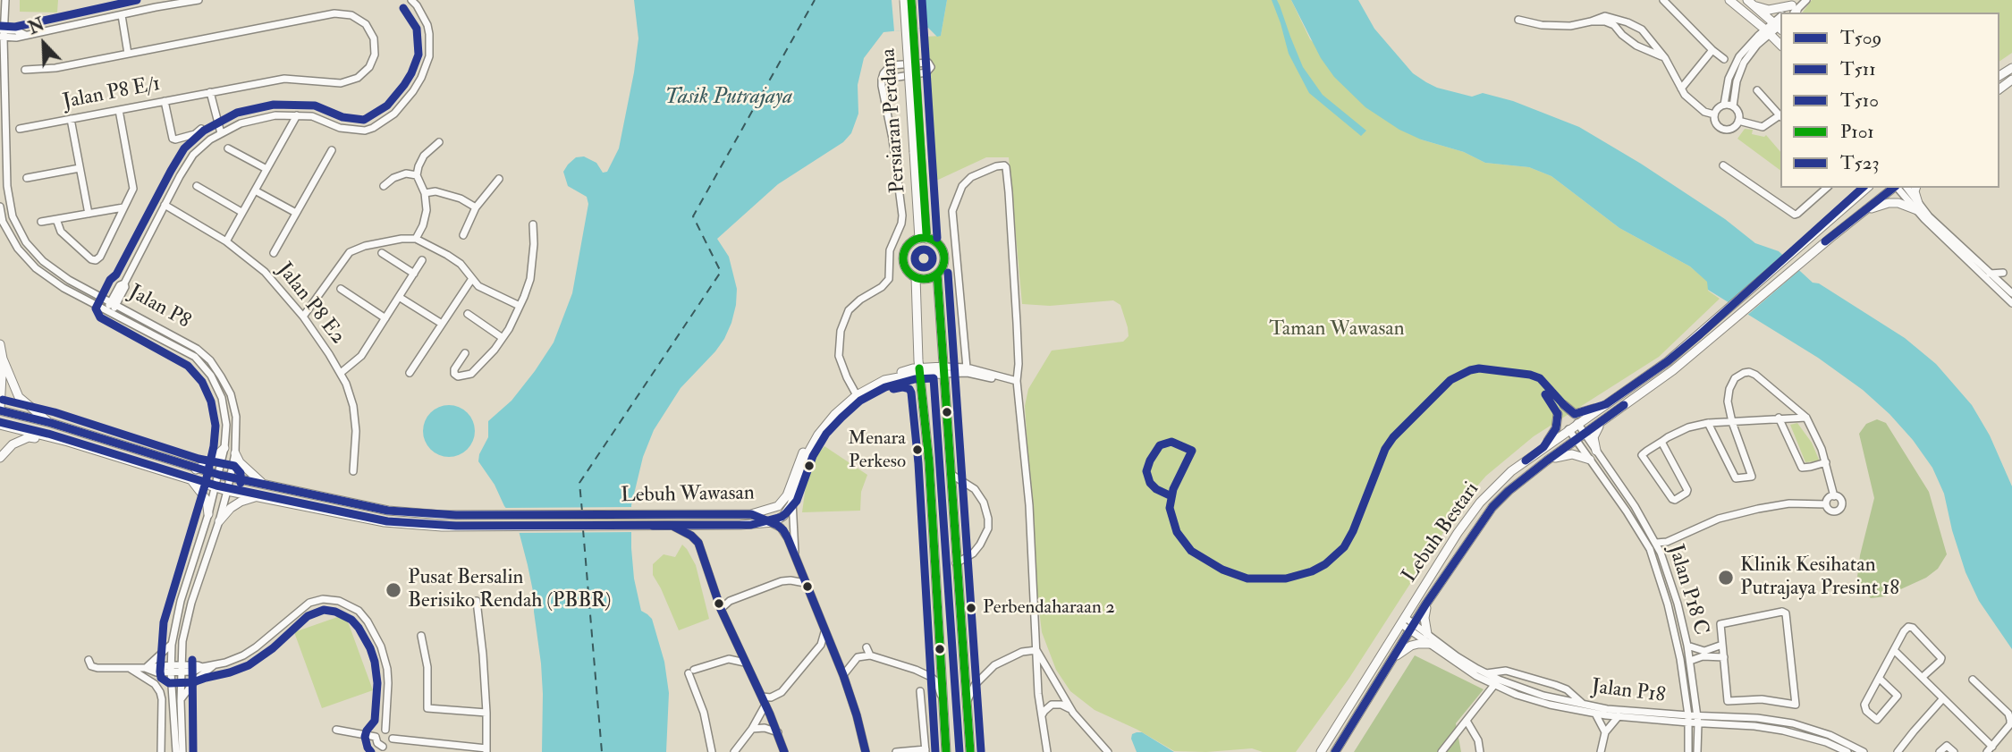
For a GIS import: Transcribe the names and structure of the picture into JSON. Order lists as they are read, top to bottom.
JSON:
{
  "streets": {
    "main road": ["Persiaran Perdana", "Lebuh Wawasan", "Lebuh Bestari"],
    "street": [
      "Jalan P8 E/1",
      "Jalan P8 E2",
      "Jalan P8",
      "Jalan P18 C",
      "Jalan P18"
    ]
  },
  "crossings": [
    ["Jalan P8", "Lebuh Wawasan"],
    ["Lebuh Bestari", "Jalan P18 C"],
    ["Lebuh Bestari", "Jalan P18"],
    ["Jalan P18 C", "Jalan P18"]
  ],
  "water": ["Tasik Putrajaya"],
  "parks": ["Taman Wawasan"],
  "places": [
    "Menara Perkeso",
    "Klinik Kesihatan Putrajaya Presint 18",
    "Pusat Bersalin Berisiko Rendah (PBBR)",
    "Perbendaharaan 2"
  ],
  "lines": [
    "transit line T510",
    "transit line P101",
    "transit line T523",
    "transit line T509",
    "transit line T511"
  ],
  "legend": [
    "T509",
    "T511",
    "T510",
    "P101",
    "T523"
  ],
  "north": "top left"
}
